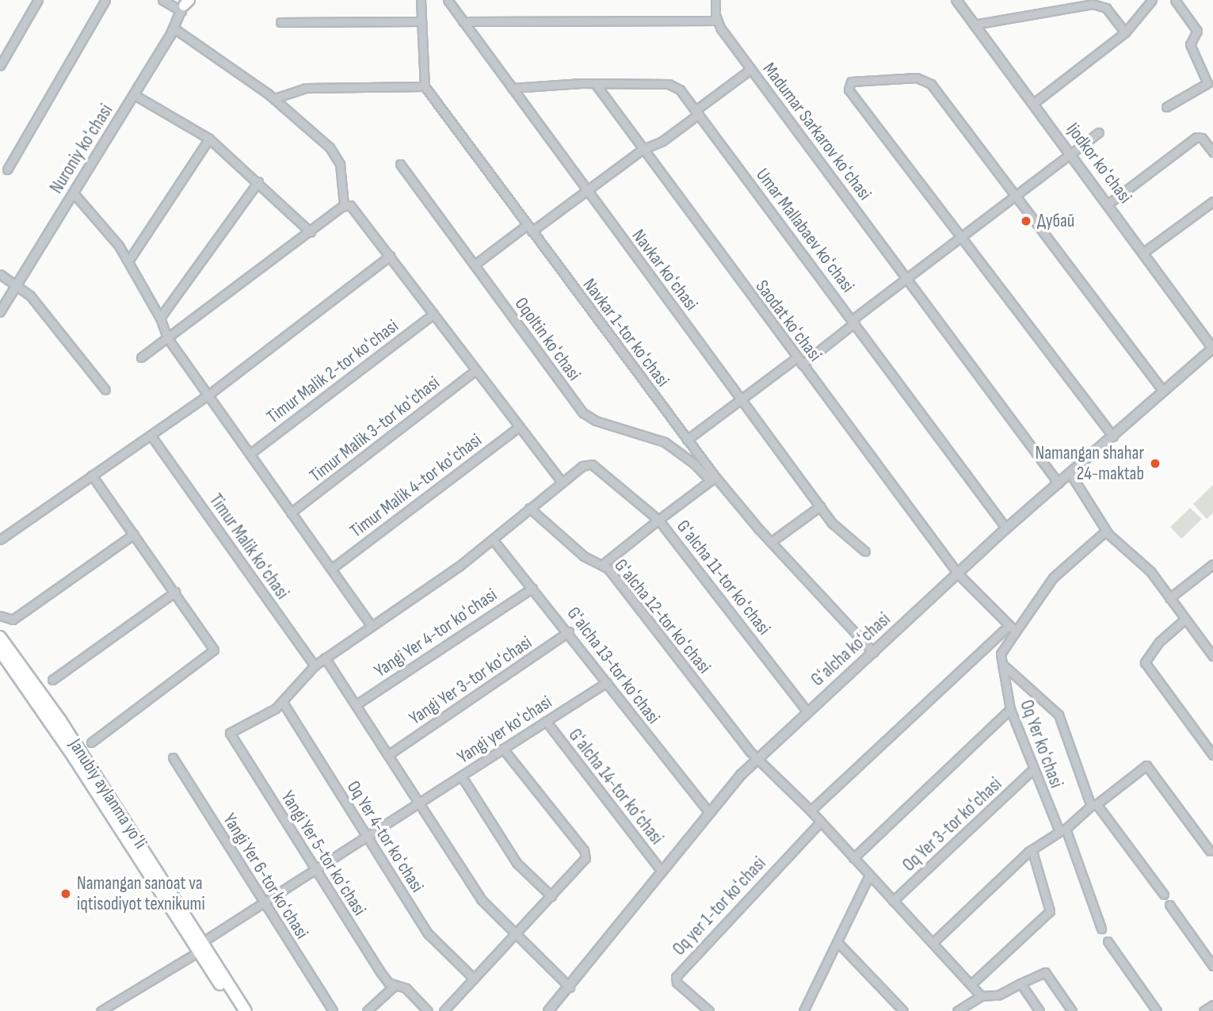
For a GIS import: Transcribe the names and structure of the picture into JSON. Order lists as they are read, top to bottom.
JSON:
{
  "streets": {
    "highway": ["Janubiy aylanma yoʻli"],
    "street": [
      "Madumar Sarkarov koʻchasi",
      "Nuroniy koʻchasi",
      "Ijodkor koʻchasi",
      "Umar Mallabaev koʻchasi",
      "Navkar koʻchasi",
      "Saodat koʻchasi",
      "Navkar 1-tor koʻchasi",
      "Oqoltin koʻchasi",
      "Timur Malik 2-tor koʻchasi",
      "Timur Malik 3-tor koʻchasi",
      "Timur Malik 4-tor koʻchasi",
      "Timur Malik koʻchasi",
      "Gʻalcha 11-tor koʻchasi",
      "Gʻalcha 12-tor koʻchasi",
      "Yangi Yer 4-tor koʻchasi",
      "Gʻalcha koʻchasi",
      "Gʻalcha 13-tor koʻchasi",
      "Yangi Yer 3-tor koʻchasi",
      "Yangi yer koʻchasi",
      "Oq Yer koʻchasi",
      "Gʻalcha 14-tor koʻchasi",
      "Oq Yer 3-tor koʻchasi",
      "Oq Yer 4-tor koʻchasi",
      "Yangi Yer 5-tor koʻchasi",
      "Yangi Yer 6-tor koʻchasi",
      "Oq yer 1-tor koʻchasi"
    ]
  },
  "crossings": [
    ["Madumar Sarkarov koʻchasi", "Gʻalcha koʻchasi"],
    ["Ijodkor koʻchasi", "Gʻalcha koʻchasi"],
    ["Umar Mallabaev koʻchasi", "Navkar koʻchasi"],
    ["Umar Mallabaev koʻchasi", "Saodat koʻchasi"],
    ["Umar Mallabaev koʻchasi", "Gʻalcha koʻchasi"],
    ["Saodat koʻchasi", "Gʻalcha koʻchasi"],
    ["Navkar 1-tor koʻchasi", "Oqoltin koʻchasi"],
    ["Navkar 1-tor koʻchasi", "Gʻalcha koʻchasi"],
    ["Gʻalcha 11-tor koʻchasi", "Gʻalcha 12-tor koʻchasi"],
    ["Gʻalcha 11-tor koʻchasi", "Gʻalcha koʻchasi"],
    ["Gʻalcha 12-tor koʻchasi", "Gʻalcha koʻchasi"],
    ["Yangi Yer 4-tor koʻchasi", "Gʻalcha 13-tor koʻchasi"],
    ["Gʻalcha koʻchasi", "Gʻalcha 13-tor koʻchasi"],
    ["Gʻalcha koʻchasi", "Gʻalcha 14-tor koʻchasi"],
    ["Gʻalcha 13-tor koʻchasi", "Yangi Yer 3-tor koʻchasi"],
    ["Gʻalcha 13-tor koʻchasi", "Yangi yer koʻchasi"],
    ["Yangi yer koʻchasi", "Gʻalcha 14-tor koʻchasi"],
    ["Yangi yer koʻchasi", "Janubiy aylanma yoʻli"],
    ["Yangi yer koʻchasi", "Oq Yer 4-tor koʻchasi"],
    ["Yangi yer koʻchasi", "Yangi Yer 5-tor koʻchasi"],
    ["Yangi yer koʻchasi", "Yangi Yer 6-tor koʻchasi"],
    ["Oq Yer koʻchasi", "Oq Yer 3-tor koʻchasi"],
    ["Oq Yer 4-tor koʻchasi", "Yangi Yer 5-tor koʻchasi"]
  ],
  "places": ["Дубай", "Namangan shahar 24-maktab", "Namangan sanoat va iqtisodiyot texnikumi"]
}
